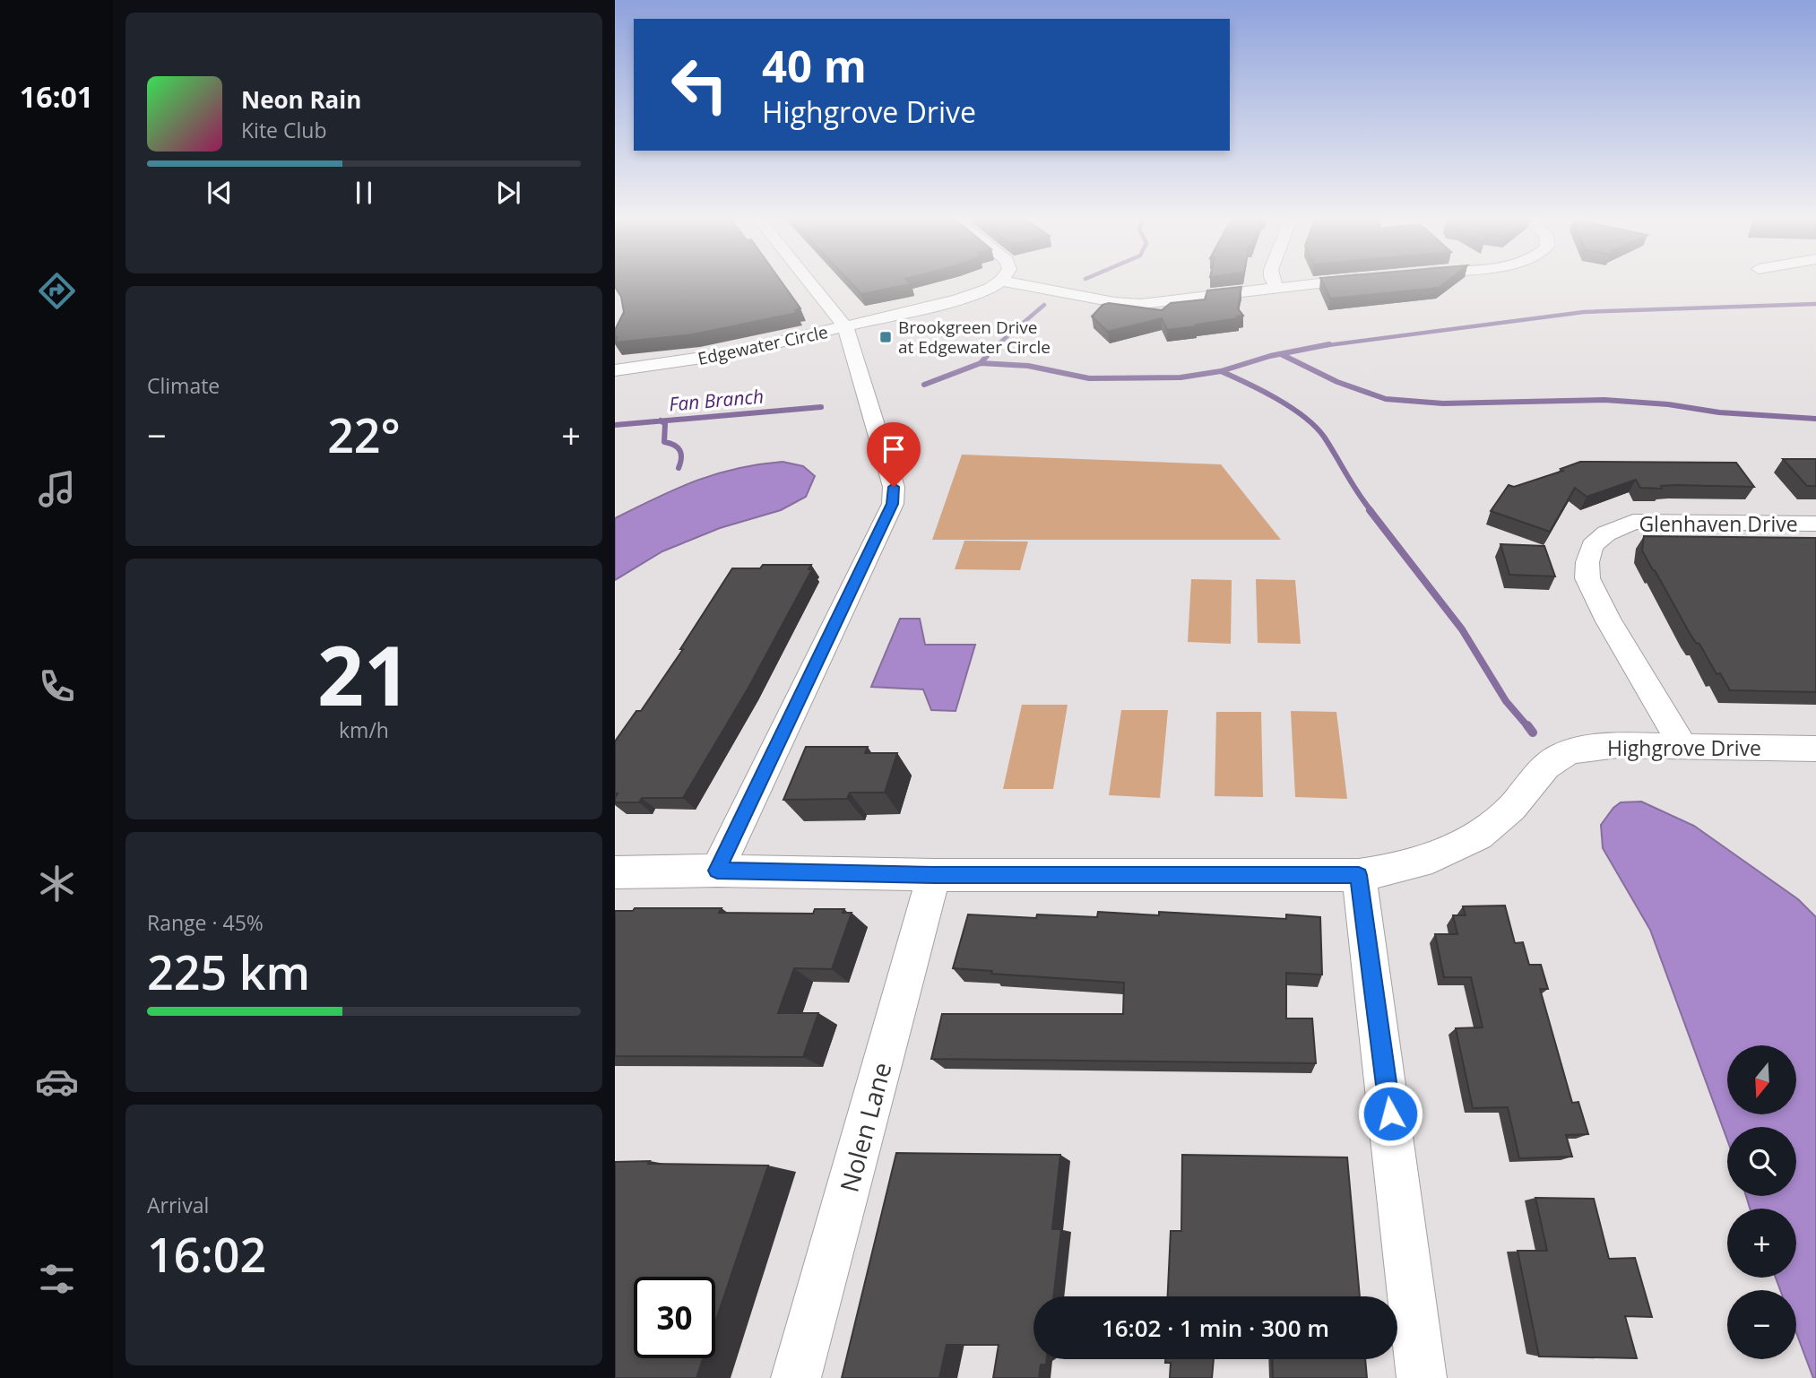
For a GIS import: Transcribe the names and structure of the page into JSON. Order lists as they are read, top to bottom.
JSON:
{
  "streets": {
    "street": [
      "Edgewater Circle",
      "Glenhaven Drive",
      "Highgrove Drive",
      "Nolen Lane"
    ]
  },
  "crossings": [
    ["Glenhaven Drive", "Highgrove Drive"],
    ["Highgrove Drive", "Nolen Lane"]
  ],
  "water": ["Fan Branch"],
  "places": {
    "transit": ["Brookgreen Drive at Edgewater Circle"]
  },
  "north": "bottom",
  "page": {
    "tabs": "16:01",
    "turn": ["40 m", "Highgrove Drive"],
    "song": ["Neon Rain", "Kite Club"],
    "tile": [
      "Climate",
      ["21", "km/h"],
      ["Range · 45%", "225 km"],
      ["Arrival", "16:02"]
    ],
    "heat": ["−", "22°", "+"],
    "map_buttons": ["+", "−"],
    "limit": "30",
    "trip": "16:02 · 1 min · 300 m"
  }
}
